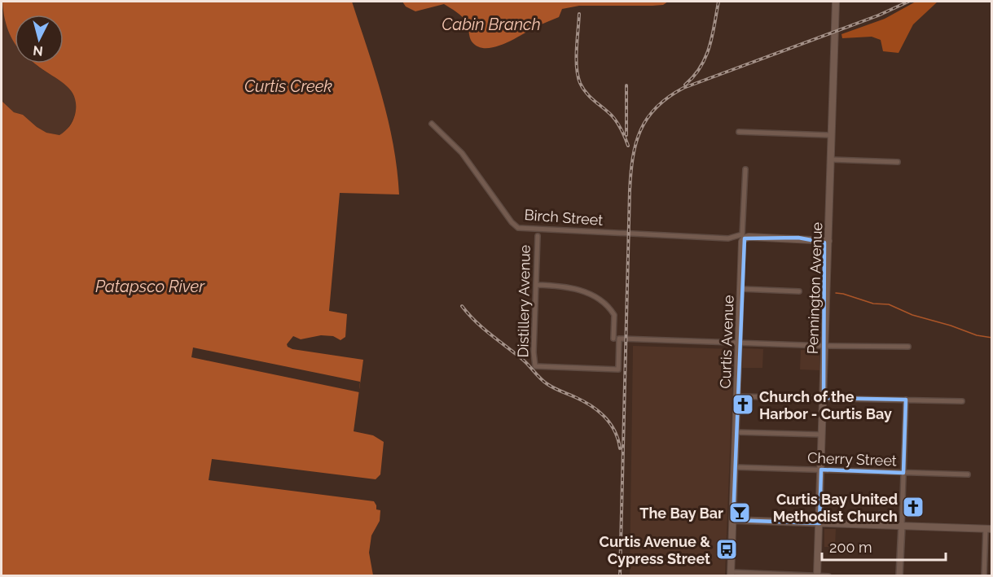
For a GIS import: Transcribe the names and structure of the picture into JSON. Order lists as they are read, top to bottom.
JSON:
{
  "streets": {
    "main road": ["Birch Street", "Pennington Avenue", "Curtis Avenue"],
    "street": ["Distillery Avenue", "Cherry Street"]
  },
  "crossings": [
    ["Birch Street", "Pennington Avenue"],
    ["Birch Street", "Curtis Avenue"],
    ["Pennington Avenue", "Cherry Street"],
    ["Distillery Avenue", "Curtis Avenue"],
    ["Curtis Avenue", "Cherry Street"]
  ],
  "water": ["Cabin Branch", "Curtis Creek", "Patapsco River"],
  "places": {
    "church": ["Church of the Harbor - Curtis Bay", "Curtis Bay United Methodist Church"],
    "bar": ["The Bay Bar"],
    "bus stop": ["Curtis Avenue & Cypress Street"]
  },
  "scale_bar": "200 m",
  "north": "bottom"
}
